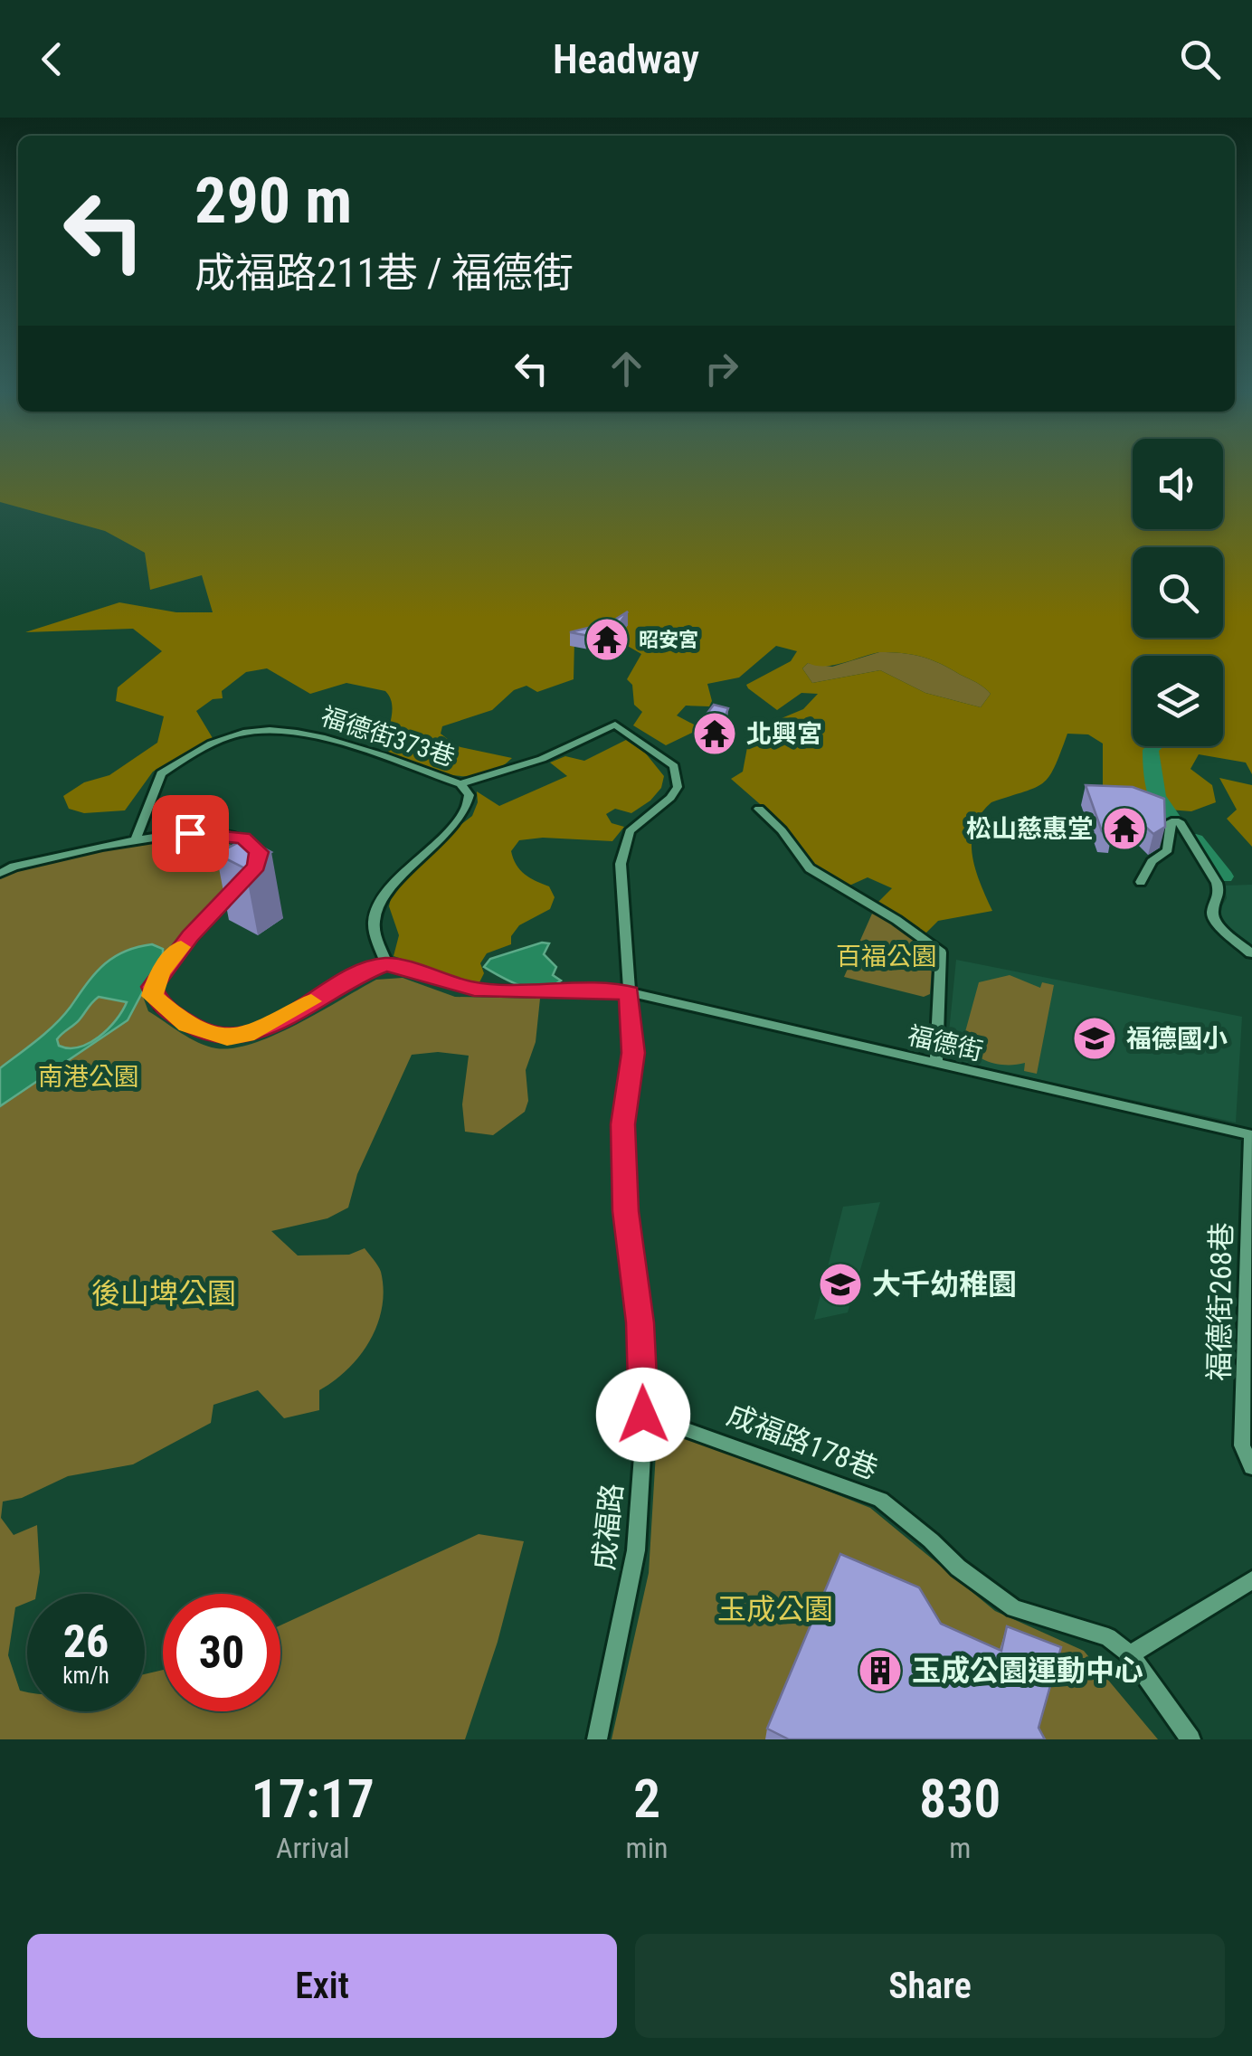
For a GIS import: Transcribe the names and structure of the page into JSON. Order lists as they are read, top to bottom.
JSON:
{
  "streets": {
    "street": [
      "福德街373巷",
      "福德街",
      "福德街268巷",
      "成福路178巷",
      "成福路"
    ]
  },
  "crossings": [
    ["福德街373巷", "福德街"],
    ["福德街373巷", "成福路"],
    ["福德街", "福德街268巷"],
    ["福德街", "成福路"],
    ["成福路178巷", "成福路"]
  ],
  "parks": [
    "百福公園",
    "南港公園",
    "後山埤公園",
    "玉成公園"
  ],
  "places": {
    "temple": ["昭安宮", "北興宮", "松山慈惠堂"],
    "school or university": ["福德國小", "大千幼稚園"],
    "building": ["玉成公園運動中心"]
  },
  "page": {
    "header": "Headway",
    "turn": ["290 m", "成福路211巷 / 福德街"],
    "speed": "26 km/h",
    "limit": "30",
    "eta": [
      "17:17",
      "Arrival",
      "2",
      "min",
      "830",
      "m"
    ],
    "buttons": ["Exit", "Share"]
  }
}
